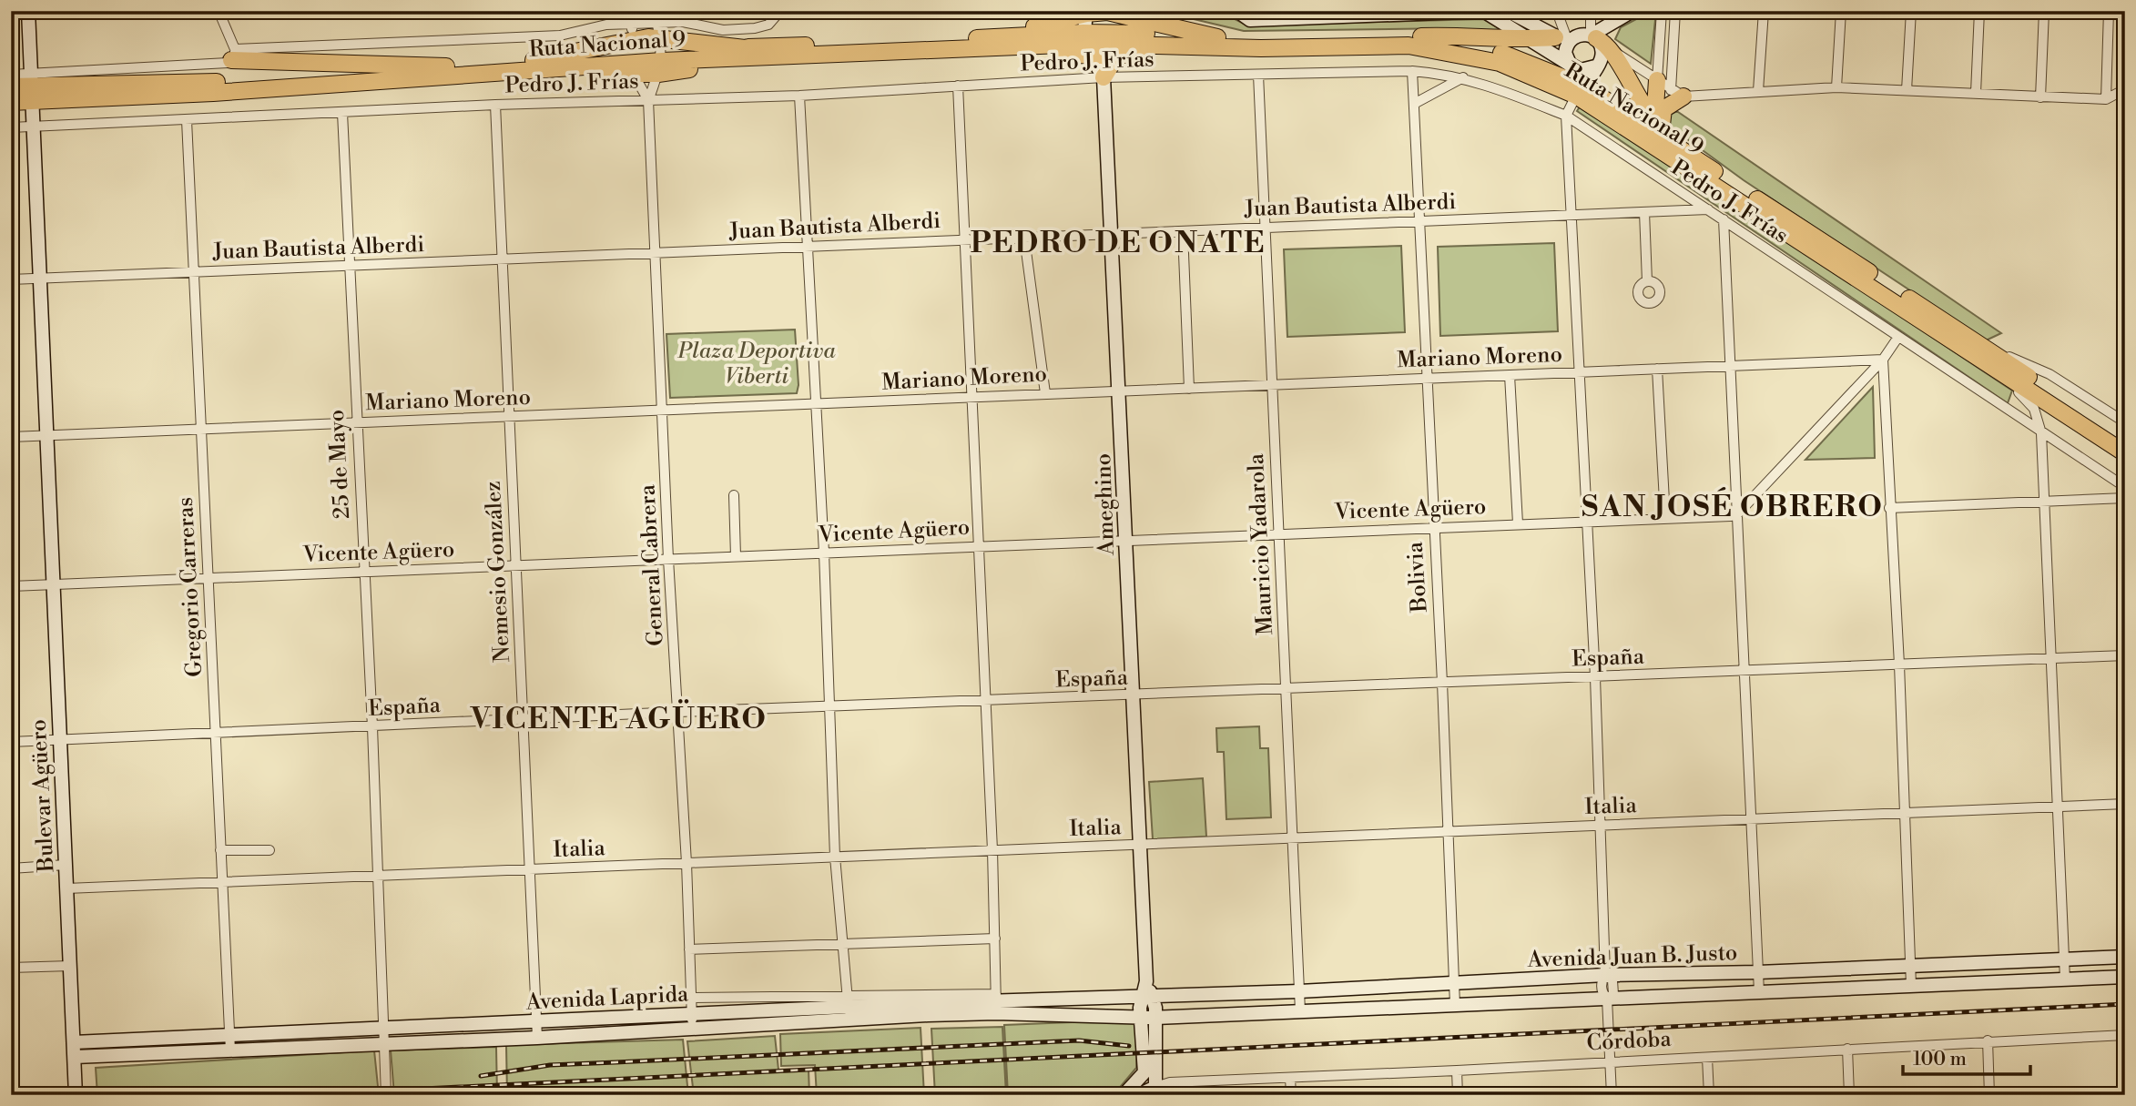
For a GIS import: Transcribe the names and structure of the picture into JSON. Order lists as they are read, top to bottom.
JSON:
{
  "streets": {
    "highway": ["Ruta Nacional 9"],
    "main road": [
      "Ameghino",
      "Bulevar Agüero",
      "Avenida Juan B. Justo",
      "Avenida Laprida",
      "Córdoba"
    ],
    "street": [
      "Pedro J. Frías",
      "Juan Bautista Alberdi",
      "Mariano Moreno",
      "25 de Mayo",
      "Vicente Agüero",
      "Mauricio Yadarola",
      "General Cabrera",
      "Nemesio González",
      "Bolivia",
      "Gregorio Carreras",
      "España",
      "Italia"
    ]
  },
  "crossings": [
    ["Ruta Nacional 9", "Bulevar Agüero"],
    ["Pedro J. Frías", "Juan Bautista Alberdi"],
    ["Pedro J. Frías", "25 de Mayo"],
    ["Pedro J. Frías", "Ameghino"],
    ["Pedro J. Frías", "Mauricio Yadarola"],
    ["Pedro J. Frías", "General Cabrera"],
    ["Pedro J. Frías", "Nemesio González"],
    ["Pedro J. Frías", "Bolivia"],
    ["Pedro J. Frías", "Gregorio Carreras"],
    ["Pedro J. Frías", "Bulevar Agüero"],
    ["Juan Bautista Alberdi", "25 de Mayo"],
    ["Juan Bautista Alberdi", "Ameghino"],
    ["Juan Bautista Alberdi", "Mauricio Yadarola"],
    ["Juan Bautista Alberdi", "General Cabrera"],
    ["Juan Bautista Alberdi", "Nemesio González"],
    ["Juan Bautista Alberdi", "Bolivia"],
    ["Juan Bautista Alberdi", "Gregorio Carreras"],
    ["Juan Bautista Alberdi", "Bulevar Agüero"],
    ["Mariano Moreno", "25 de Mayo"],
    ["Mariano Moreno", "Ameghino"],
    ["Mariano Moreno", "Mauricio Yadarola"],
    ["Mariano Moreno", "General Cabrera"],
    ["Mariano Moreno", "Nemesio González"],
    ["Mariano Moreno", "Bolivia"],
    ["Mariano Moreno", "Gregorio Carreras"],
    ["Mariano Moreno", "Bulevar Agüero"],
    ["25 de Mayo", "Vicente Agüero"],
    ["25 de Mayo", "España"],
    ["25 de Mayo", "Italia"],
    ["25 de Mayo", "Avenida Laprida"],
    ["Ameghino", "Vicente Agüero"],
    ["Ameghino", "España"],
    ["Ameghino", "Italia"],
    ["Ameghino", "Avenida Juan B. Justo"],
    ["Ameghino", "Avenida Laprida"],
    ["Vicente Agüero", "Mauricio Yadarola"],
    ["Vicente Agüero", "General Cabrera"],
    ["Vicente Agüero", "Nemesio González"],
    ["Vicente Agüero", "Bolivia"],
    ["Vicente Agüero", "Gregorio Carreras"],
    ["Vicente Agüero", "Bulevar Agüero"],
    ["Mauricio Yadarola", "España"],
    ["Mauricio Yadarola", "Italia"],
    ["Mauricio Yadarola", "Avenida Juan B. Justo"],
    ["General Cabrera", "España"],
    ["General Cabrera", "Italia"],
    ["General Cabrera", "Avenida Laprida"],
    ["Nemesio González", "España"],
    ["Nemesio González", "Italia"],
    ["Nemesio González", "Avenida Laprida"],
    ["Bolivia", "España"],
    ["Bolivia", "Italia"],
    ["Bolivia", "Avenida Juan B. Justo"],
    ["Gregorio Carreras", "España"],
    ["Gregorio Carreras", "Italia"],
    ["Gregorio Carreras", "Avenida Laprida"],
    ["España", "Bulevar Agüero"],
    ["Bulevar Agüero", "Italia"],
    ["Bulevar Agüero", "Avenida Laprida"],
    ["Avenida Juan B. Justo", "Avenida Laprida"]
  ],
  "districts": ["PEDRO DE ONATE", "SAN JOSÉ OBRERO", "VICENTE AGÜERO"],
  "parks": ["Plaza Deportiva Viberti"],
  "scale_bar": "100 m"
}
